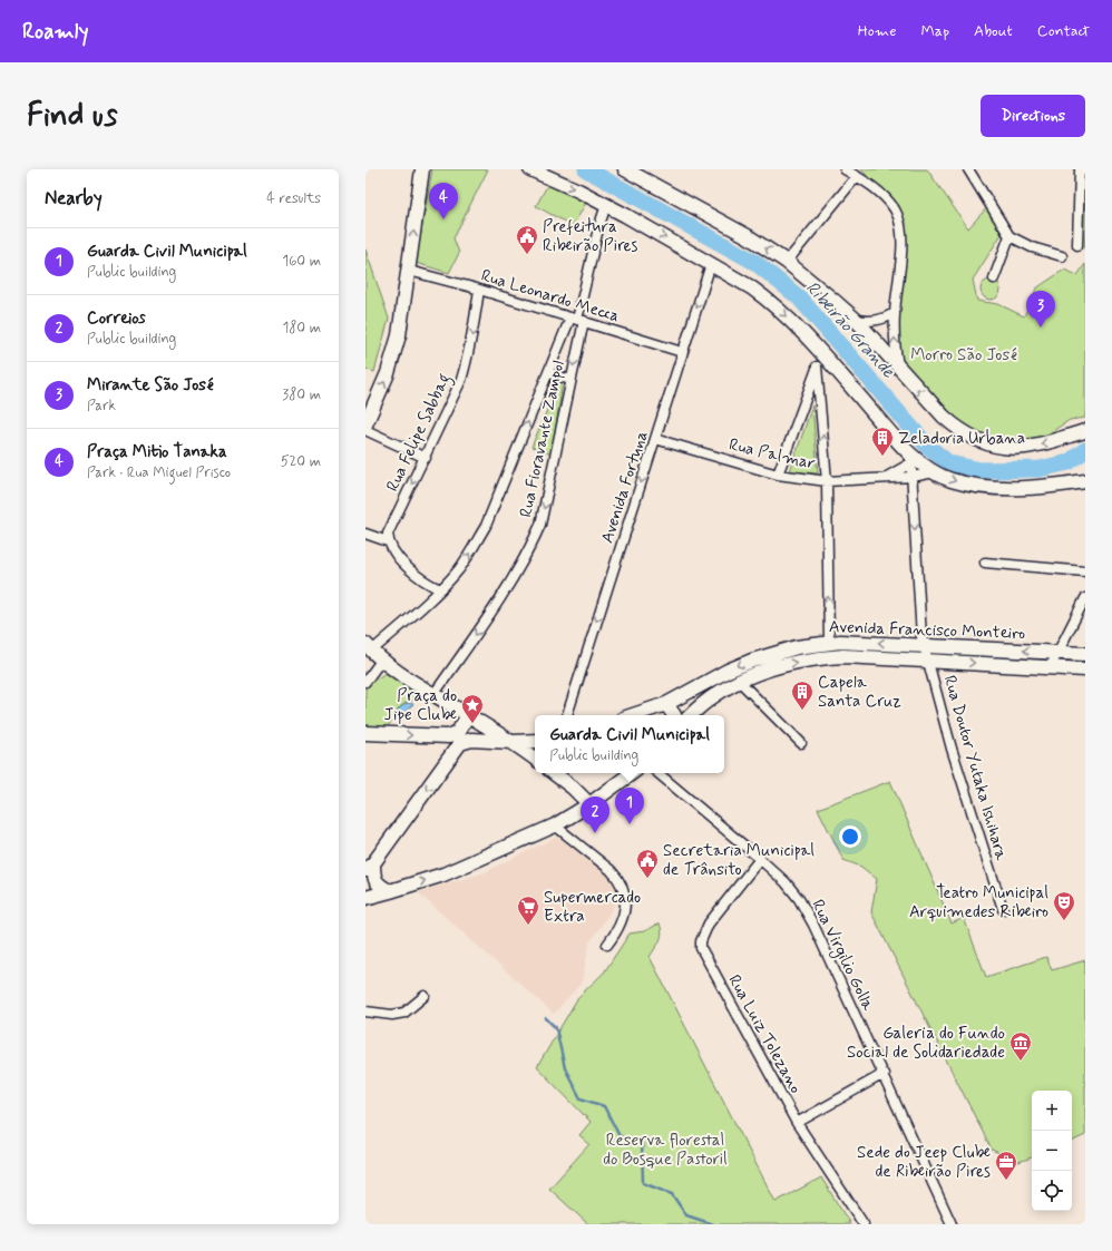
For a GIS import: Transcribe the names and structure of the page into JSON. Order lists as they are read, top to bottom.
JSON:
{
  "streets": {
    "main road": ["Avenida Francisco Monteiro"],
    "street": [
      "Rua Leonardo Mecca",
      "Rua Felipe Sabbag",
      "Rua Fioravante Zampol",
      "Rua Palmar",
      "Avenida Fortuna",
      "Rua Doutor Yutaka Ishihara",
      "Rua Virgilio Golla",
      "Rua Luiz Tolezano"
    ]
  },
  "crossings": [
    ["Rua Leonardo Mecca", "Rua Felipe Sabbag"],
    ["Rua Leonardo Mecca", "Rua Fioravante Zampol"],
    ["Rua Leonardo Mecca", "Avenida Fortuna"],
    ["Rua Palmar", "Avenida Fortuna"],
    ["Rua Palmar", "Rua Doutor Yutaka Ishihara"],
    ["Avenida Francisco Monteiro", "Rua Doutor Yutaka Ishihara"],
    ["Rua Virgilio Golla", "Rua Luiz Tolezano"]
  ],
  "one_way": ["Rua Felipe Sabbag", "Avenida Fortuna", "Rua Doutor Yutaka Ishihara"],
  "water": ["Ribeirão Grande"],
  "parks": ["Morro São José", "Reserva florestal do Bosque Pastoril"],
  "places": {
    "public building": ["Prefeitura Ribeirão Pires", "Secretaria Municipal de Trânsito"],
    "building": ["Zeladoria Urbana", "Capela Santa Cruz"],
    "place": ["Praça do Jipe Clube"],
    "theatre": ["Teatro Municipal Arquimedes Ribeiro"],
    "supermarket": ["Supermercado Extra"],
    "museum": ["Galeria do Fundo Social de Solidariedade"],
    "office": ["Sede do Jeep Clube de Ribeirão Pires"]
  },
  "page": {
    "header": "Roamly",
    "nav": [
      "Home",
      "Map",
      "About",
      "Contact"
    ],
    "buttons": "Directions",
    "title": "Find us",
    "heading": ["Nearby", "4 results"],
    "pins": [
      "4",
      "3",
      "1",
      "2"
    ],
    "list": [
      {
        "mark": "1",
        "name": "Guarda Civil Municipal",
        "note": "Public building",
        "value": "160 m"
      },
      {
        "mark": "2",
        "name": "Correios",
        "note": "Public building",
        "value": "180 m"
      },
      {
        "mark": "3",
        "name": "Mirante São José",
        "note": "Park",
        "value": "380 m"
      },
      {
        "mark": "4",
        "name": "Praça Mitio Tanaka",
        "note": "Park · Rua Miguel Prisco",
        "value": "520 m"
      }
    ],
    "popup": ["Guarda Civil Municipal", "Public building"],
    "map_buttons": ["+", "−"]
  }
}
